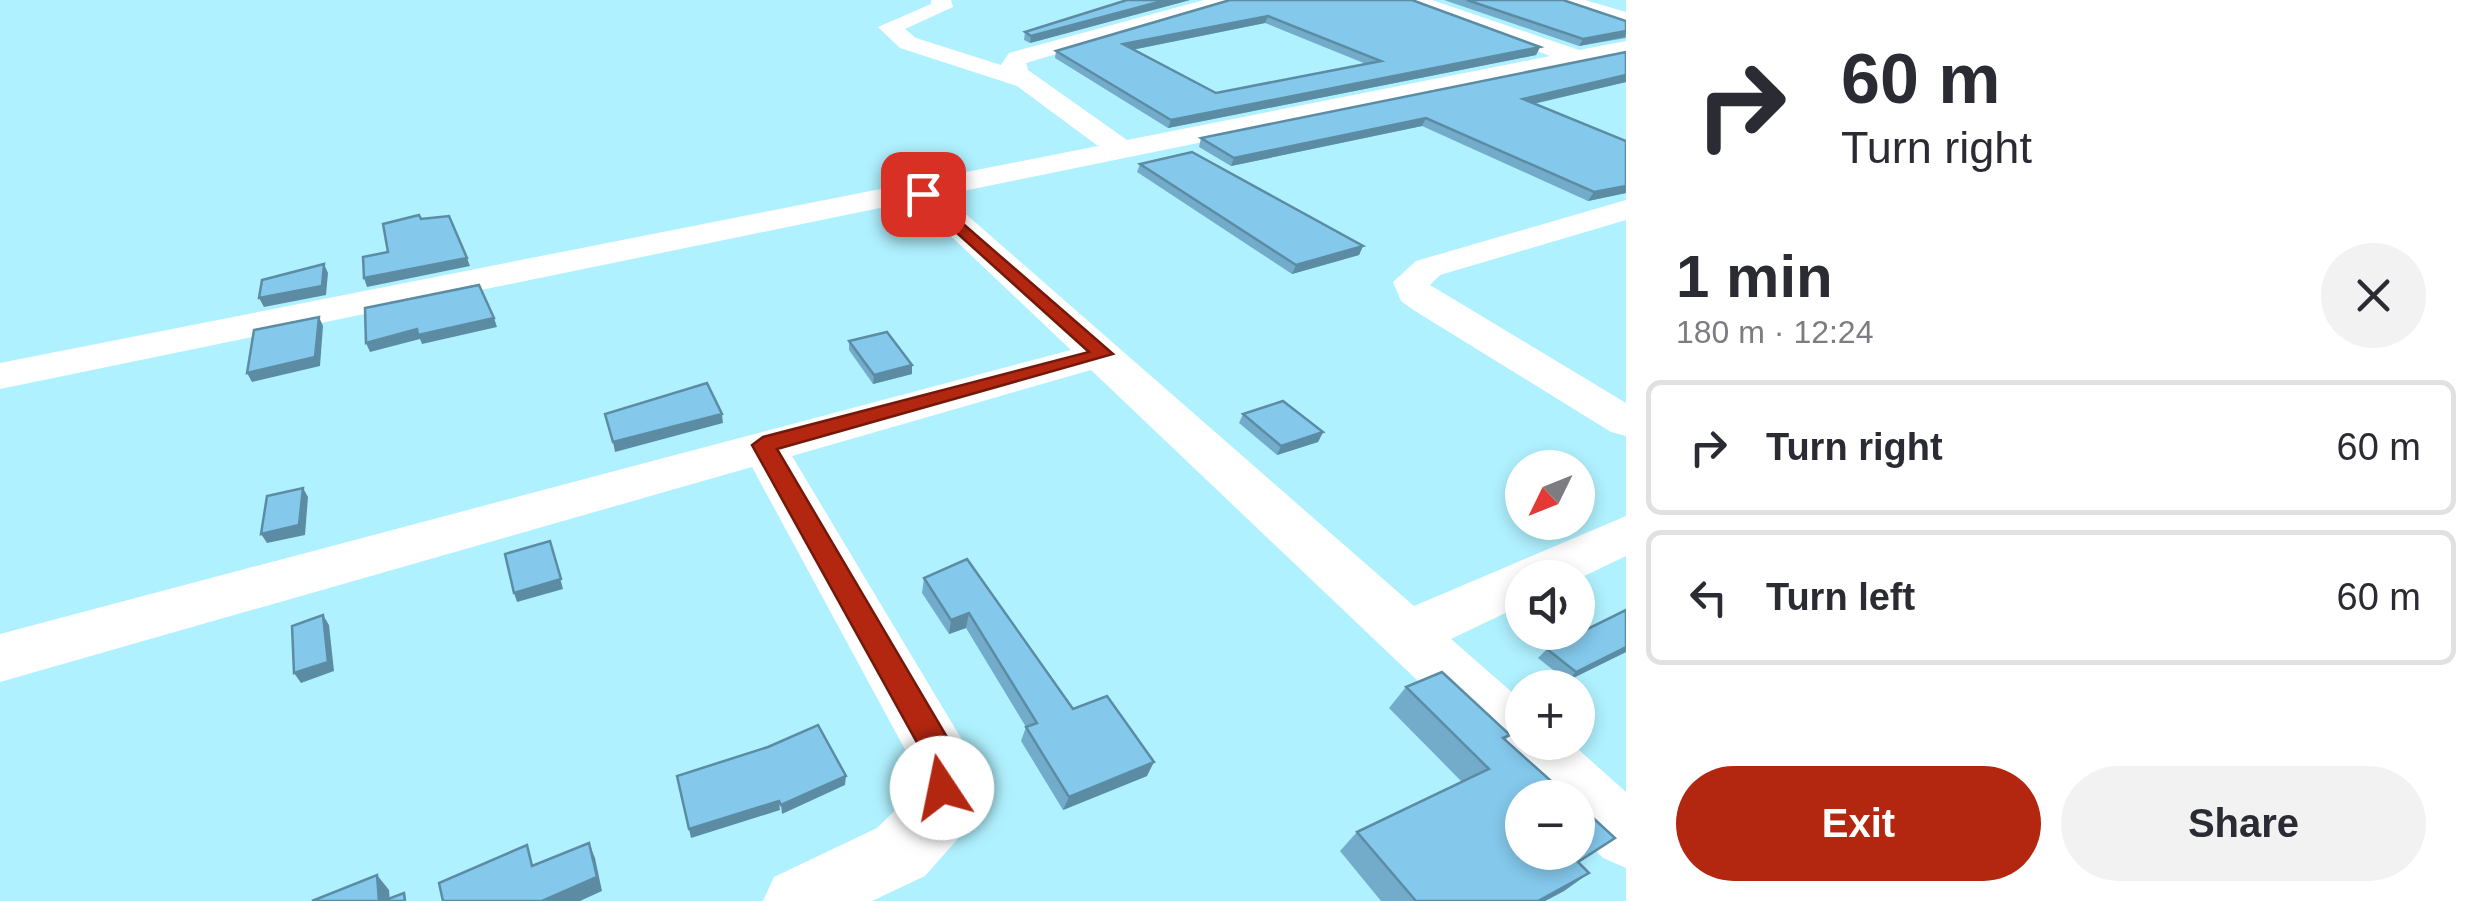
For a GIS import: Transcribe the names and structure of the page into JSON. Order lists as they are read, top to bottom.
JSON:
{
  "north": "bottom left",
  "page": {
    "turn": ["60 m", "Turn right"],
    "heading": ["1 min", "180 m · 12:24"],
    "list": [
      {
        "name": "Turn right",
        "value": "60 m"
      },
      {
        "name": "Turn left",
        "value": "60 m"
      }
    ],
    "map_buttons": ["+", "−"],
    "buttons": ["Exit", "Share"]
  }
}
